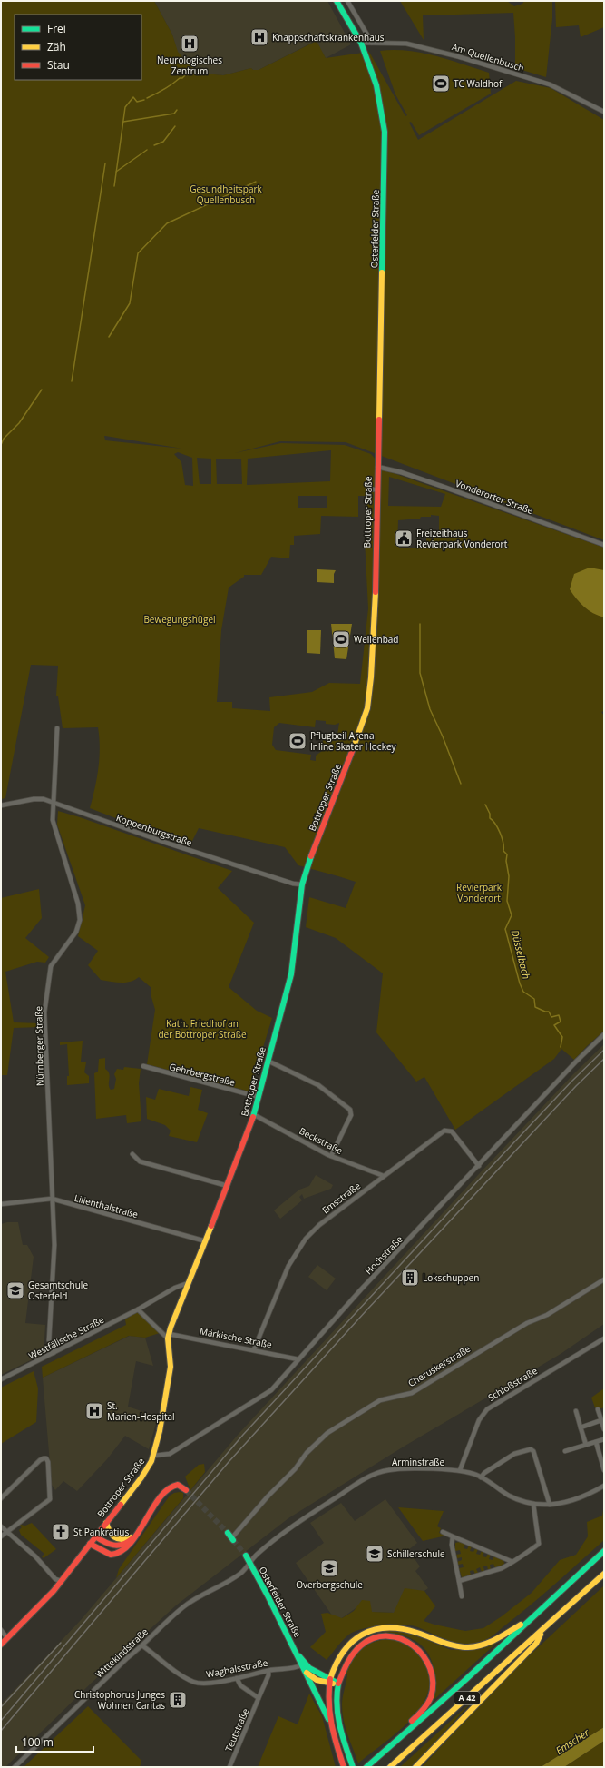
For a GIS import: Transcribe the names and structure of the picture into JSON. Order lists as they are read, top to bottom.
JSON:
{
  "streets": {
    "main road": ["Osterfelder Straße", "Bottroper Straße", "A 42"],
    "street": [
      "Am Quellenbusch",
      "Vonderorter Straße",
      "Koppenburgstraße",
      "Nürnberger Straße",
      "Gehrbergstraße",
      "Beckstraße",
      "Emsstraße",
      "Lilienthalstraße",
      "Hochstraße",
      "Westfälische Straße",
      "Märkische Straße",
      "Cheruskerstraße",
      "Schloßstraße",
      "Arminstraße",
      "Wittekindstraße",
      "Waghalsstraße",
      "Teutstraße"
    ]
  },
  "crossings": [
    ["Am Quellenbusch", "Osterfelder Straße"],
    ["Osterfelder Straße", "Vonderorter Straße"],
    ["Osterfelder Straße", "Bottroper Straße"],
    ["Osterfelder Straße", "Arminstraße"],
    ["Osterfelder Straße", "Wittekindstraße"],
    ["Osterfelder Straße", "Waghalsstraße"],
    ["Vonderorter Straße", "Bottroper Straße"],
    ["Bottroper Straße", "Koppenburgstraße"],
    ["Bottroper Straße", "Gehrbergstraße"],
    ["Bottroper Straße", "Beckstraße"],
    ["Bottroper Straße", "Lilienthalstraße"],
    ["Bottroper Straße", "Hochstraße"],
    ["Bottroper Straße", "Westfälische Straße"],
    ["Bottroper Straße", "Märkische Straße"],
    ["Koppenburgstraße", "Nürnberger Straße"],
    ["Nürnberger Straße", "Lilienthalstraße"],
    ["Nürnberger Straße", "Westfälische Straße"],
    ["Beckstraße", "Emsstraße"],
    ["Emsstraße", "Hochstraße"],
    ["Emsstraße", "Märkische Straße"],
    ["Hochstraße", "Märkische Straße"],
    ["Schloßstraße", "Arminstraße"],
    ["Arminstraße", "Wittekindstraße"],
    ["Wittekindstraße", "Waghalsstraße"],
    ["Waghalsstraße", "Teutstraße"]
  ],
  "water": ["Düsselbach", "Emscher"],
  "parks": [
    "Gesundheitspark Quellenbusch",
    "Bewegungshügel",
    "Revierpark Vonderort",
    "Kath. Friedhof an der Bottroper Straße"
  ],
  "places": {
    "hospital": ["Knappschaftskrankenhaus", "Neurologisches Zentrum", "St. Marien-Hospital"],
    "sports": ["TC Waldhof", "Wellenbad", "Pflugbeil Arena Inline Skater Hockey"],
    "public building": ["Freizeithaus Revierpark Vonderort"],
    "building": ["Lokschuppen", "Christophorus Junges Wohnen Caritas"],
    "school or university": ["Gesamtschule Osterfeld", "Schillerschule", "Overbergschule"],
    "church": ["St.Pankratius"]
  },
  "legend": ["Frei", "Zäh", "Stau"],
  "scale_bar": "100 m"
}
